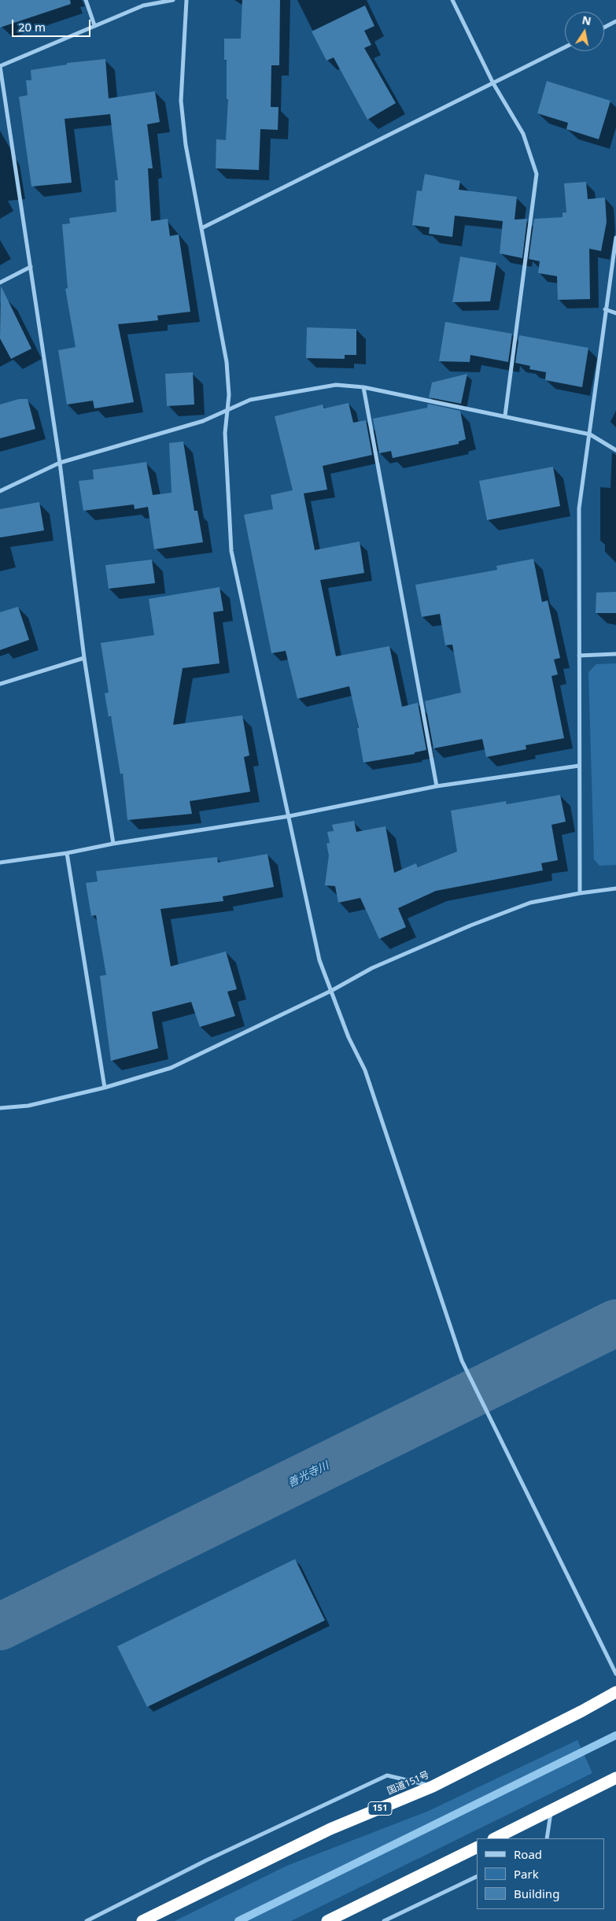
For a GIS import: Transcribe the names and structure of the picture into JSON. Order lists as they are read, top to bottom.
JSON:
{
  "streets": {
    "highway": ["国道151号", "151"]
  },
  "water": ["善光寺川"],
  "legend": ["Road", "Park", "Building"],
  "scale_bar": "20 m",
  "north": "top"
}
